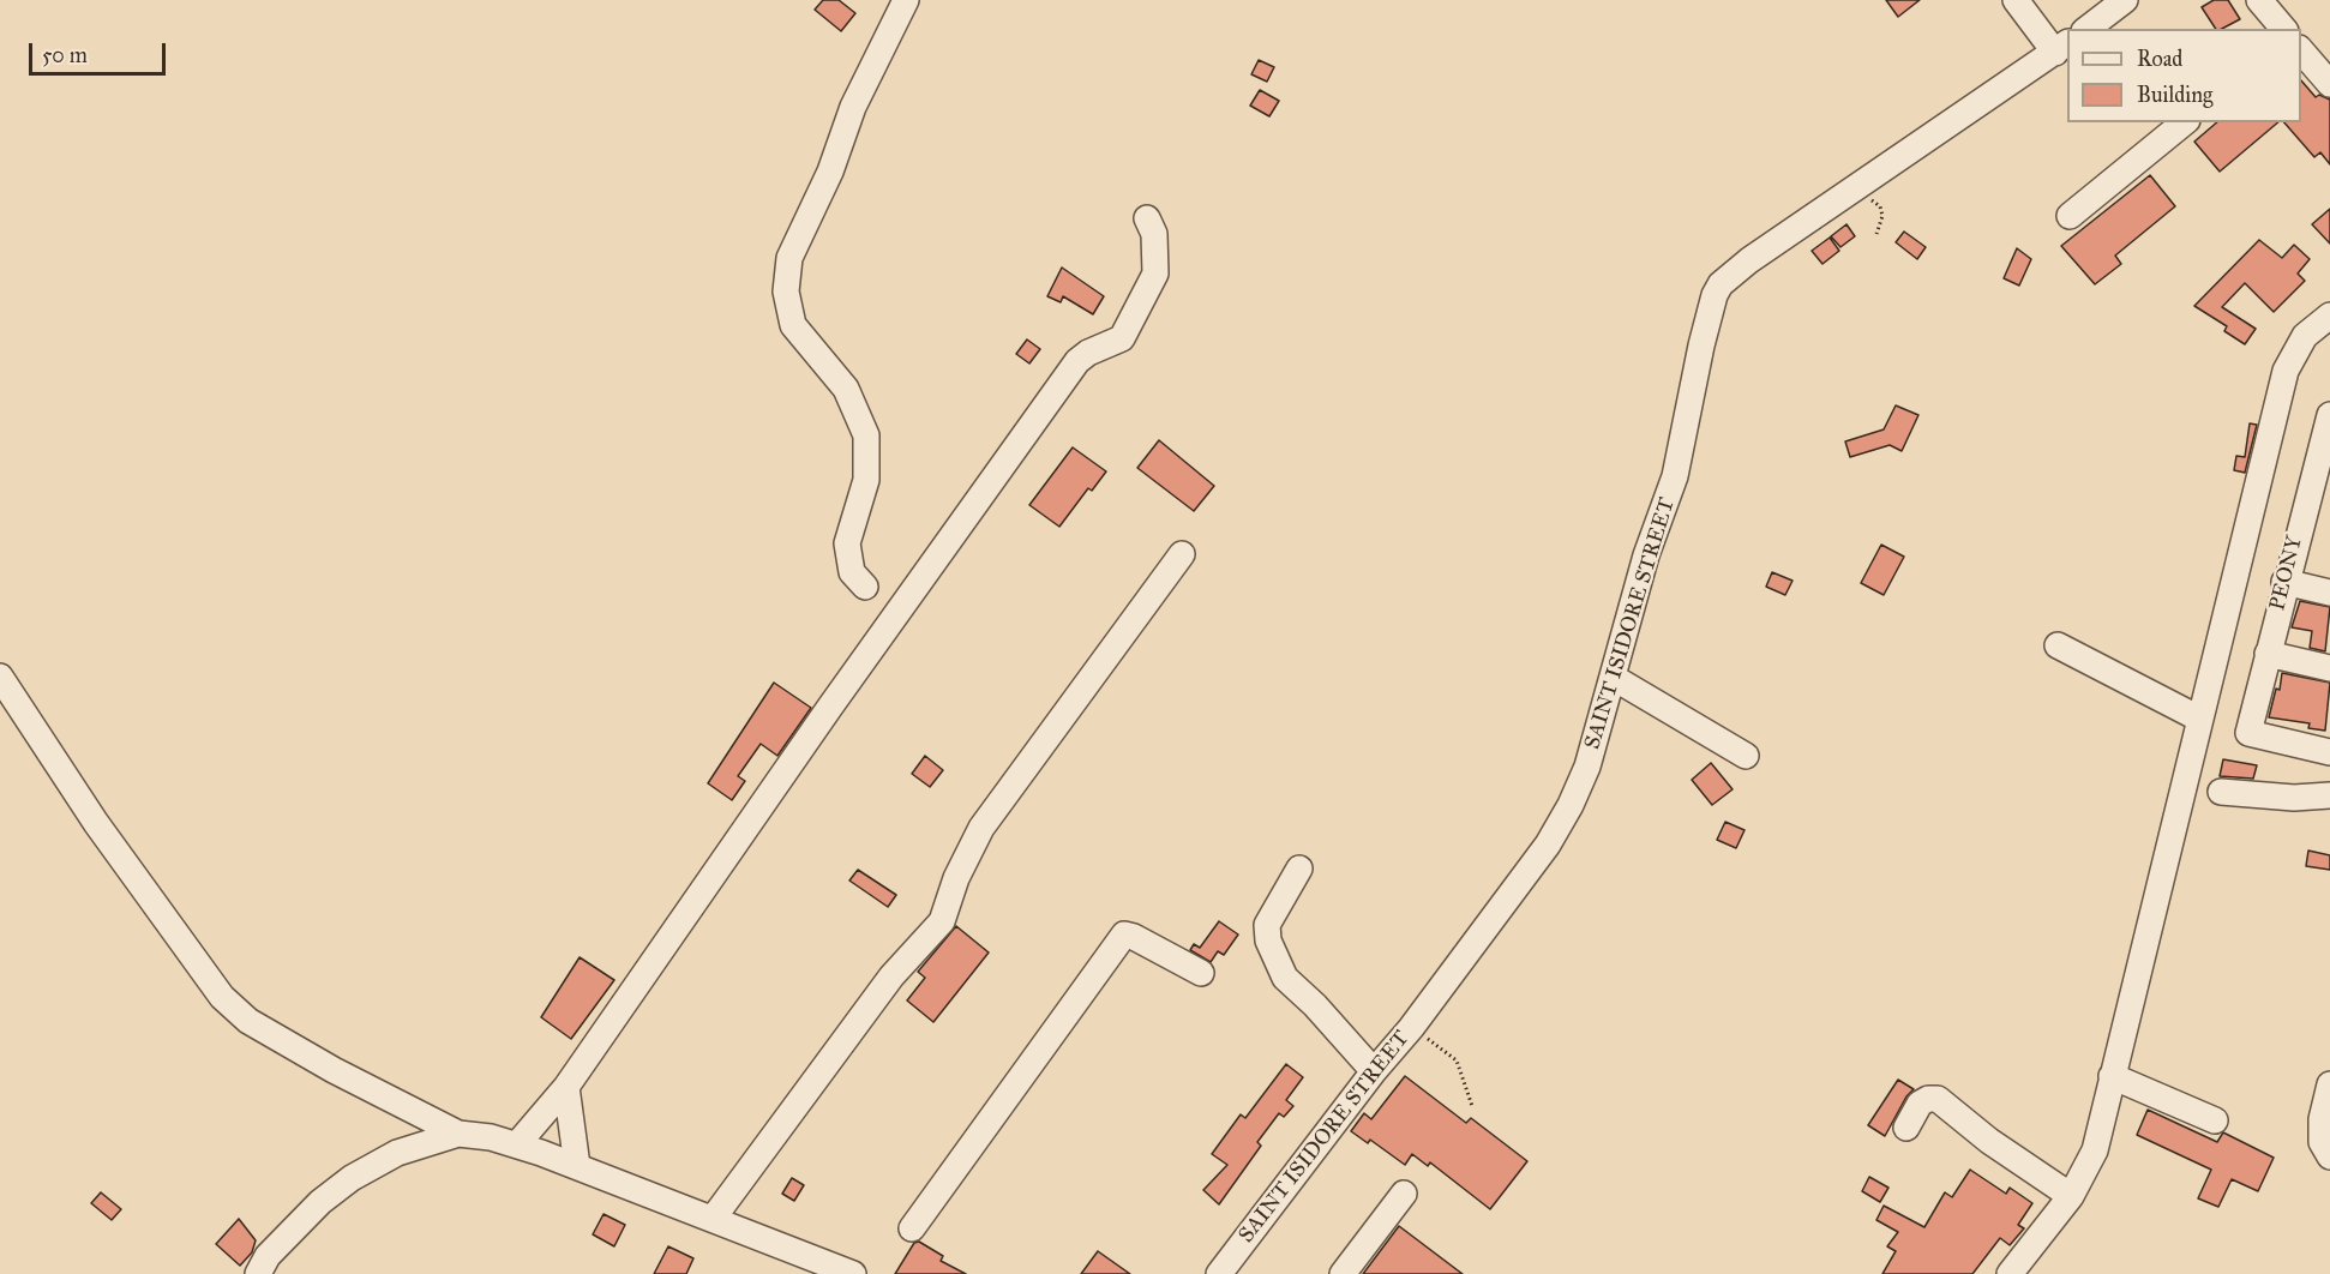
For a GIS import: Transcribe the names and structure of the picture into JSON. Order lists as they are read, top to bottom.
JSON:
{
  "streets": {
    "street": ["PEONY", "SAINT ISIDORE STREET"]
  },
  "legend": ["Road", "Building"],
  "scale_bar": "50 m"
}
